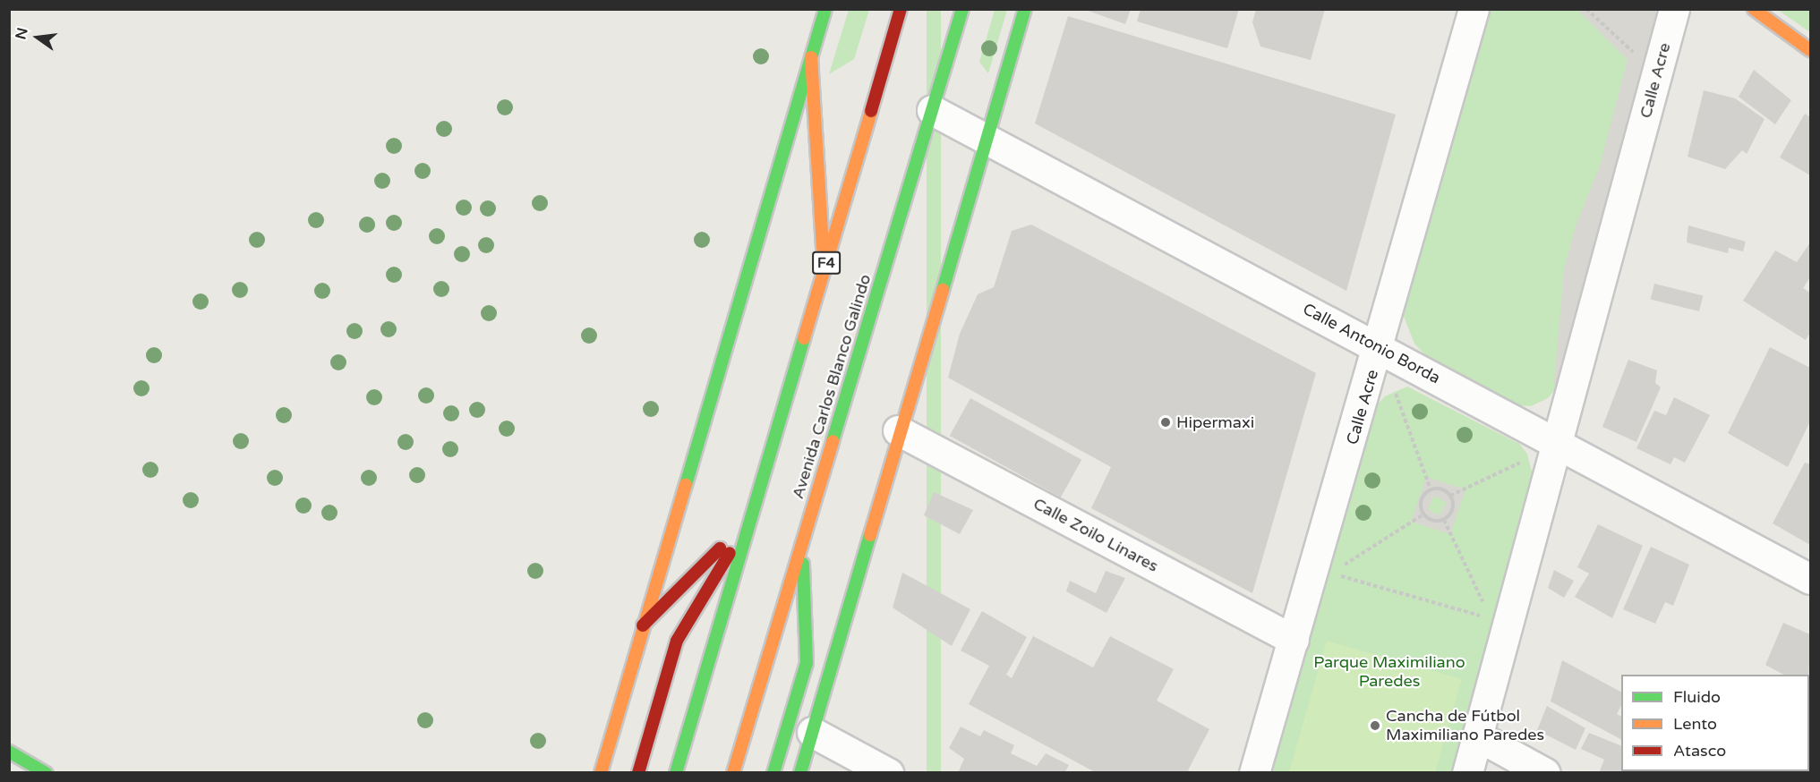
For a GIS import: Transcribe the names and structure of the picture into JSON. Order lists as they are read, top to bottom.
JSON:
{
  "streets": {
    "main road": ["F4", "Avenida Carlos Blanco Galindo"],
    "street": ["Calle Acre", "Calle Antonio Borda", "Calle Zoilo Linares"]
  },
  "crossings": [
    ["Calle Acre", "Calle Antonio Borda"],
    ["Calle Acre", "Calle Zoilo Linares"],
    ["Calle Antonio Borda", "Avenida Carlos Blanco Galindo"]
  ],
  "parks": ["Parque Maximiliano Paredes"],
  "places": ["Hipermaxi", "Cancha de Fútbol Maximiliano Paredes"],
  "legend": ["Fluido", "Lento", "Atasco"],
  "north": "left"
}
